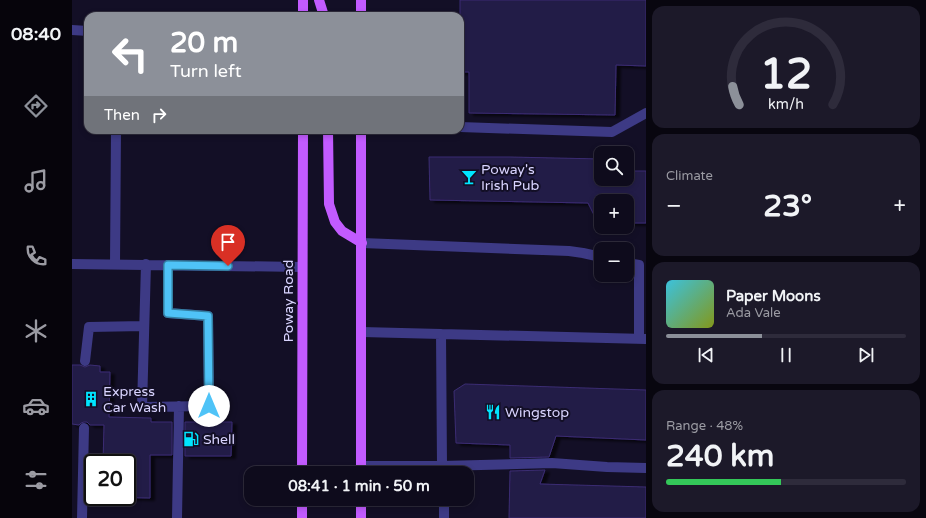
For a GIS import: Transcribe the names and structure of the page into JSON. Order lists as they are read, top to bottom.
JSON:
{
  "streets": {
    "main road": ["Poway Road"]
  },
  "places": {
    "bar": ["Poway's Irish Pub"],
    "building": ["Express Car Wash"],
    "restaurant": ["Wingstop"],
    "fuel station": ["Shell"]
  },
  "page": {
    "tabs": "08:40",
    "turn": ["20 m", "Turn left"],
    "then": "Then",
    "tile": [
      "Climate",
      ["Range · 48%", "240 km"]
    ],
    "map_buttons": ["+", "−"],
    "heat": ["−", "23°", "+"],
    "song": ["Paper Moons", "Ada Vale"],
    "limit": "20",
    "trip": "08:41 · 1 min · 50 m",
    "gauge": ["12", "km/h"]
  }
}
